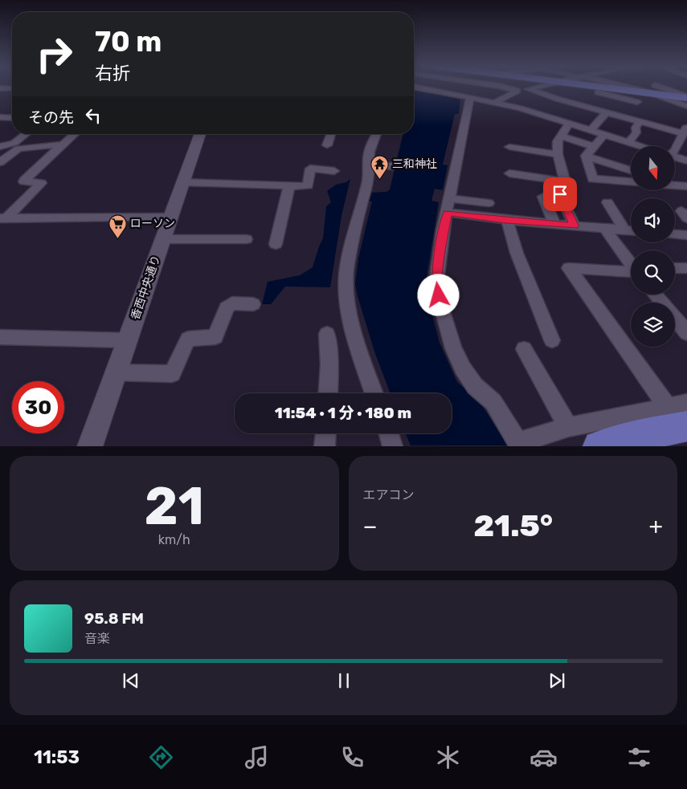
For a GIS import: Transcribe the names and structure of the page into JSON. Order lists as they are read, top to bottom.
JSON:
{
  "streets": {
    "street": ["香西中央通り"]
  },
  "places": {
    "temple": ["三和神社"],
    "supermarket": ["ローソン"]
  },
  "north": "bottom",
  "page": {
    "turn": ["70 m", "右折"],
    "then": "その先",
    "limit": "30",
    "trip": "11:54 · 1 分 · 180 m",
    "tile": [
      ["21", "km/h"],
      "エアコン"
    ],
    "heat": ["−", "21.5°", "+"],
    "song": ["95.8 FM", "音楽"],
    "tabs": "11:53"
  }
}
